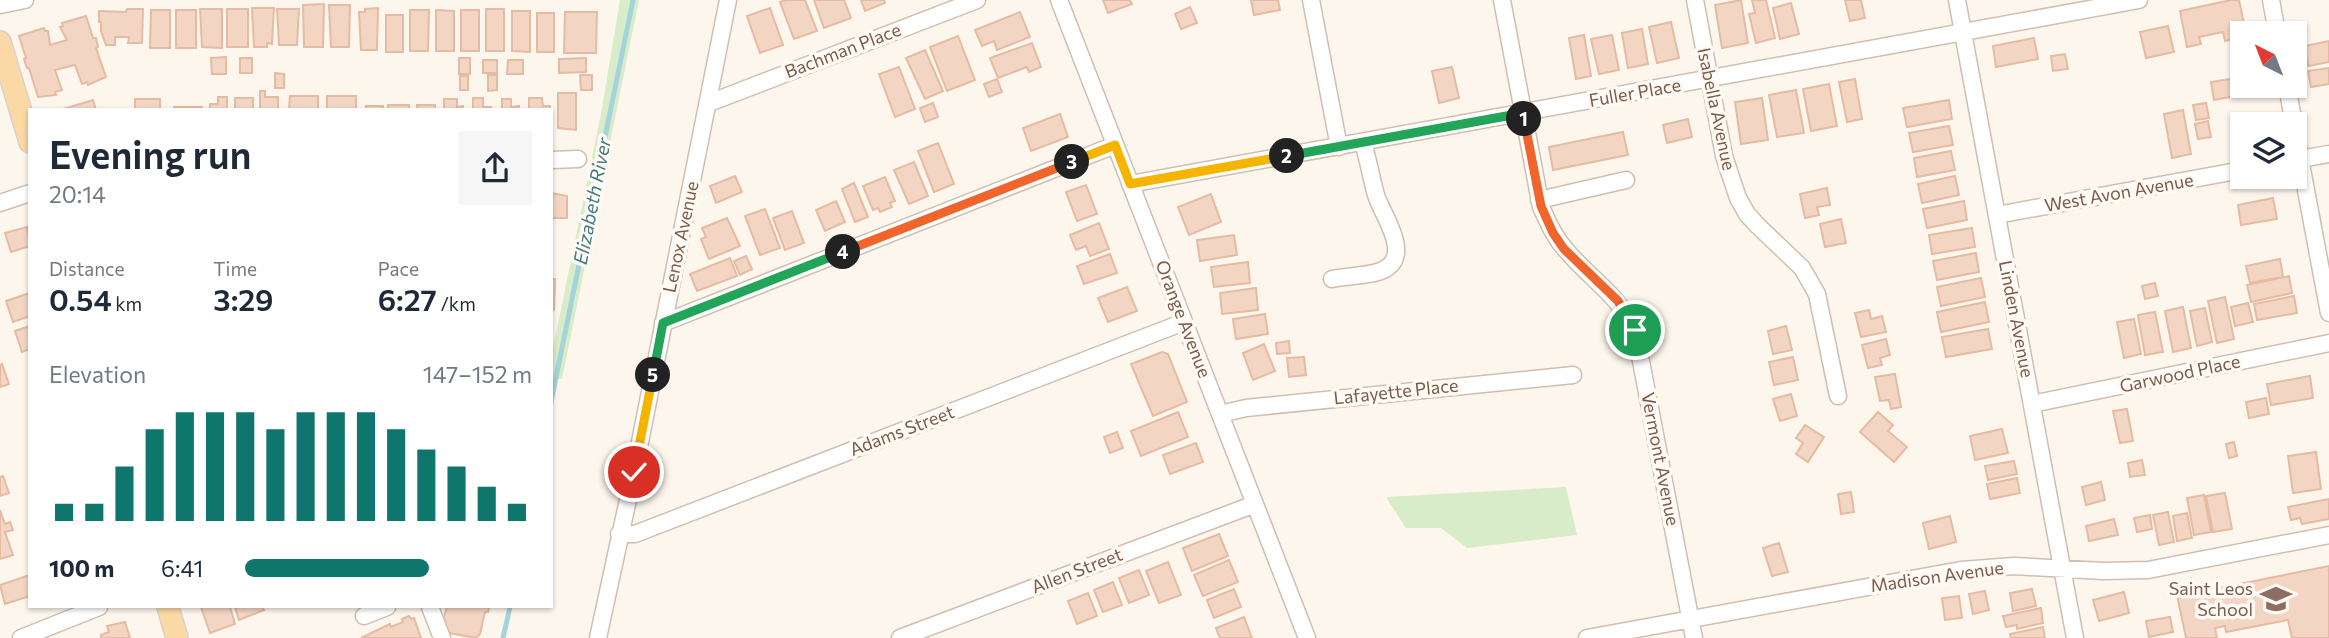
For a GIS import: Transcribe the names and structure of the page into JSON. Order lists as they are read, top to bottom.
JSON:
{
  "streets": {
    "street": [
      "Bachman Place",
      "Fuller Place",
      "Isabella Avenue",
      "West Avon Avenue",
      "Lenox Avenue",
      "Orange Avenue",
      "Linden Avenue",
      "Garwood Place",
      "Lafayette Place",
      "Adams Street",
      "Vermont Avenue",
      "Allen Street",
      "Madison Avenue"
    ]
  },
  "crossings": [
    ["Bachman Place", "Lenox Avenue"],
    ["Fuller Place", "Isabella Avenue"],
    ["Fuller Place", "Orange Avenue"],
    ["Fuller Place", "Linden Avenue"],
    ["Fuller Place", "Vermont Avenue"],
    ["West Avon Avenue", "Linden Avenue"],
    ["Lenox Avenue", "Adams Street"],
    ["Orange Avenue", "Lafayette Place"],
    ["Orange Avenue", "Adams Street"],
    ["Orange Avenue", "Allen Street"],
    ["Linden Avenue", "Garwood Place"],
    ["Linden Avenue", "Madison Avenue"],
    ["Vermont Avenue", "Madison Avenue"]
  ],
  "water": ["Elizabeth River"],
  "places": {
    "school or university": ["Saint Leos School"]
  },
  "north": "top left",
  "page": {
    "pins": [
      "1",
      "2",
      "3",
      "4",
      "5"
    ],
    "heading": ["Evening run", "20:14"],
    "stats": [
      ["Distance", "0.54 km"],
      ["Time", "3:29"],
      ["Pace", "6:27 /km"]
    ],
    "chart": ["Elevation", "147–152 m"],
    "list": [
      {
        "name": "100 m",
        "note": "6:41"
      }
    ]
  }
}
